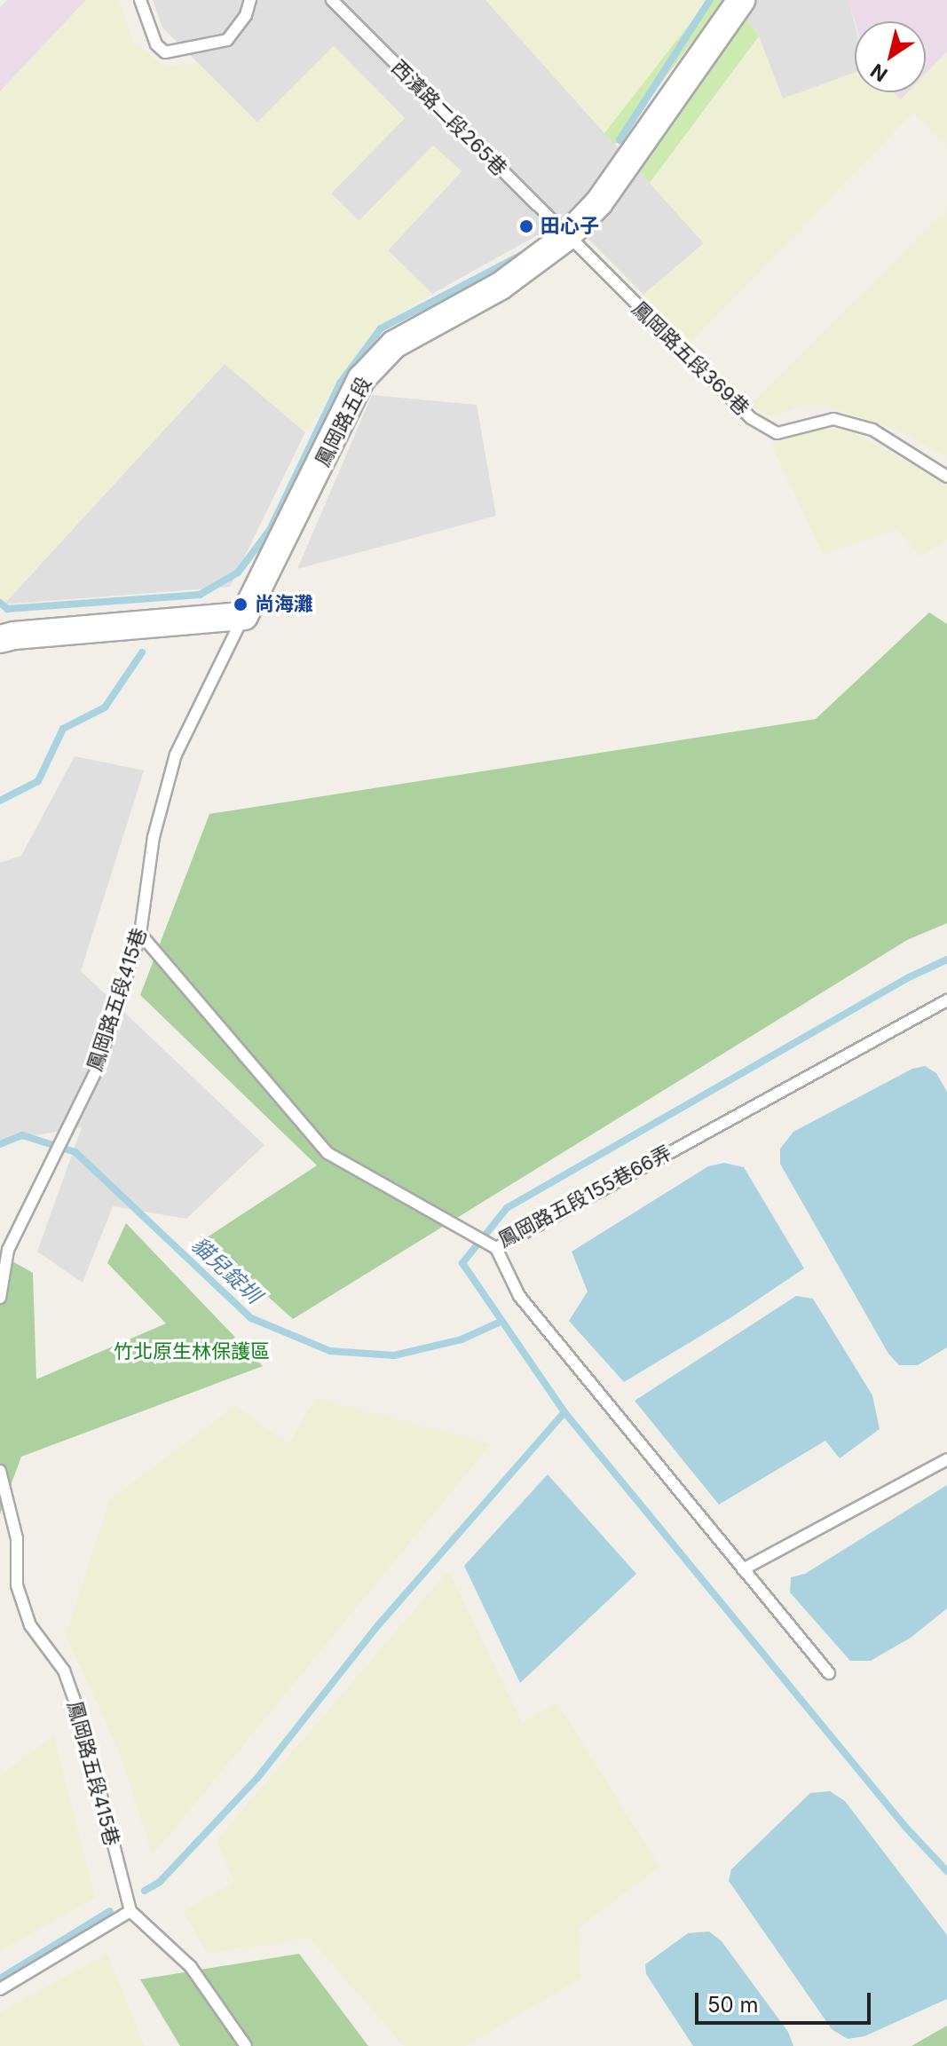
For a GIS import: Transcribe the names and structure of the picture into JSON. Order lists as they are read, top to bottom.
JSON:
{
  "streets": {
    "street": ["鳳岡路五段"],
    "lane": [
      "西濱路二段265巷",
      "鳳岡路五段369巷",
      "鳳岡路五段415巷",
      "鳳岡路五段155巷66弄"
    ]
  },
  "crossings": [
    ["西濱路二段265巷", "鳳岡路五段369巷"],
    ["西濱路二段265巷", "鳳岡路五段"],
    ["鳳岡路五段369巷", "鳳岡路五段"],
    ["鳳岡路五段", "鳳岡路五段415巷"],
    ["鳳岡路五段415巷", "鳳岡路五段155巷66弄"]
  ],
  "water": ["貓兒錠圳"],
  "parks": ["竹北原生林保護區"],
  "places": ["田心子", "尚海灘"],
  "scale_bar": "50 m",
  "north": "bottom left"
}
